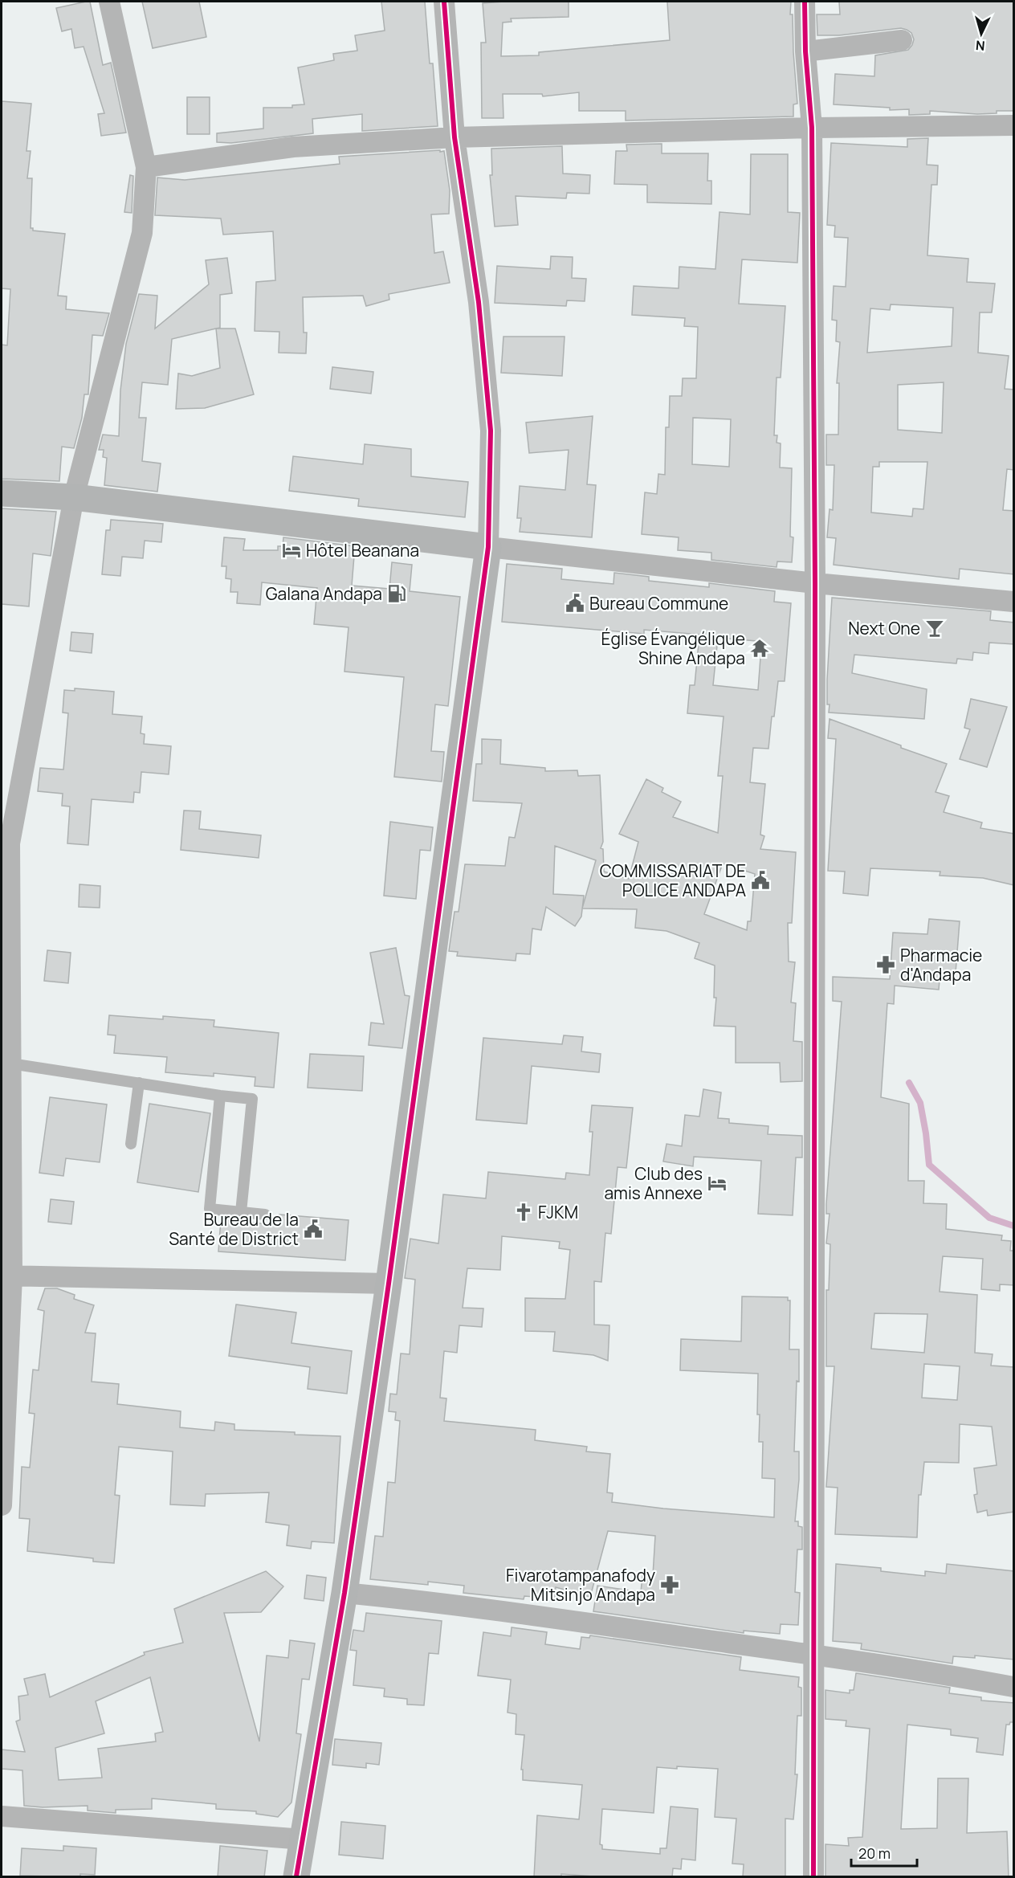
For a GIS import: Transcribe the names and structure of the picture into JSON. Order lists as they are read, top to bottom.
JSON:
{
  "places": {
    "hotel": ["Hôtel Beanana", "Club des amis Annexe"],
    "fuel station": ["Galana Andapa"],
    "public building": ["Bureau Commune", "COMMISSARIAT DE POLICE ANDAPA", "Bureau de la Santé de District"],
    "bar": ["Next One"],
    "temple": ["Église Évangélique Shine Andapa"],
    "pharmacy": ["Pharmacie d'Andapa", "Fivarotampanafody Mitsinjo Andapa"],
    "church": ["FJKM"]
  },
  "scale_bar": "20 m",
  "north": "bottom"
}
